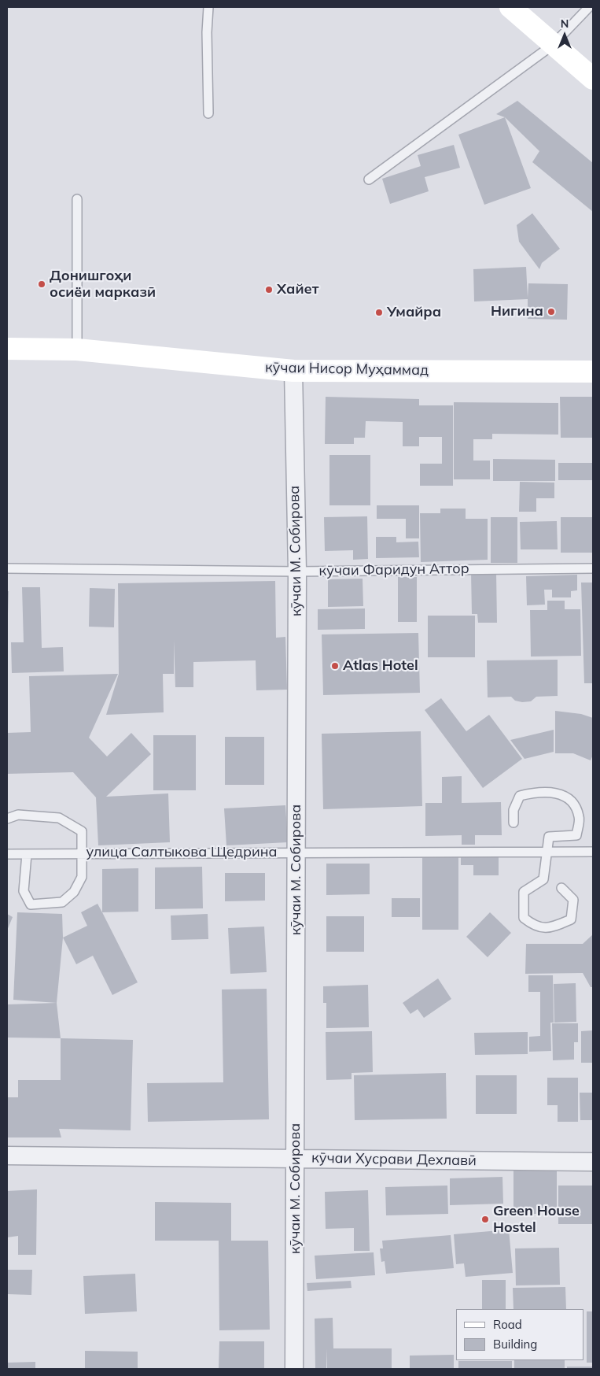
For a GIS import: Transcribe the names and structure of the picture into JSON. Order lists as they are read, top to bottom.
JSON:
{
  "streets": {
    "street": ["кӯчаи Нисор Муҳаммад", "кӯчаи М. Собирова", "кӯчаи Хусрави Дехлавӣ"],
    "lane": ["кӯчаи Фаридун Аттор", "улица Салтыкова Щедрина"]
  },
  "crossings": [
    ["кӯчаи Нисор Муҳаммад", "кӯчаи М. Собирова"],
    ["кӯчаи М. Собирова", "кӯчаи Фаридун Аттор"],
    ["кӯчаи М. Собирова", "улица Салтыкова Щедрина"],
    ["кӯчаи М. Собирова", "кӯчаи Хусрави Дехлавӣ"]
  ],
  "places": [
    "Донишгоҳи осиёи марказӣ",
    "Хайет",
    "Нигина",
    "Умайра",
    "Atlas Hotel",
    "Green House Hostel"
  ],
  "legend": ["Road", "Building"],
  "north": "top"
}
